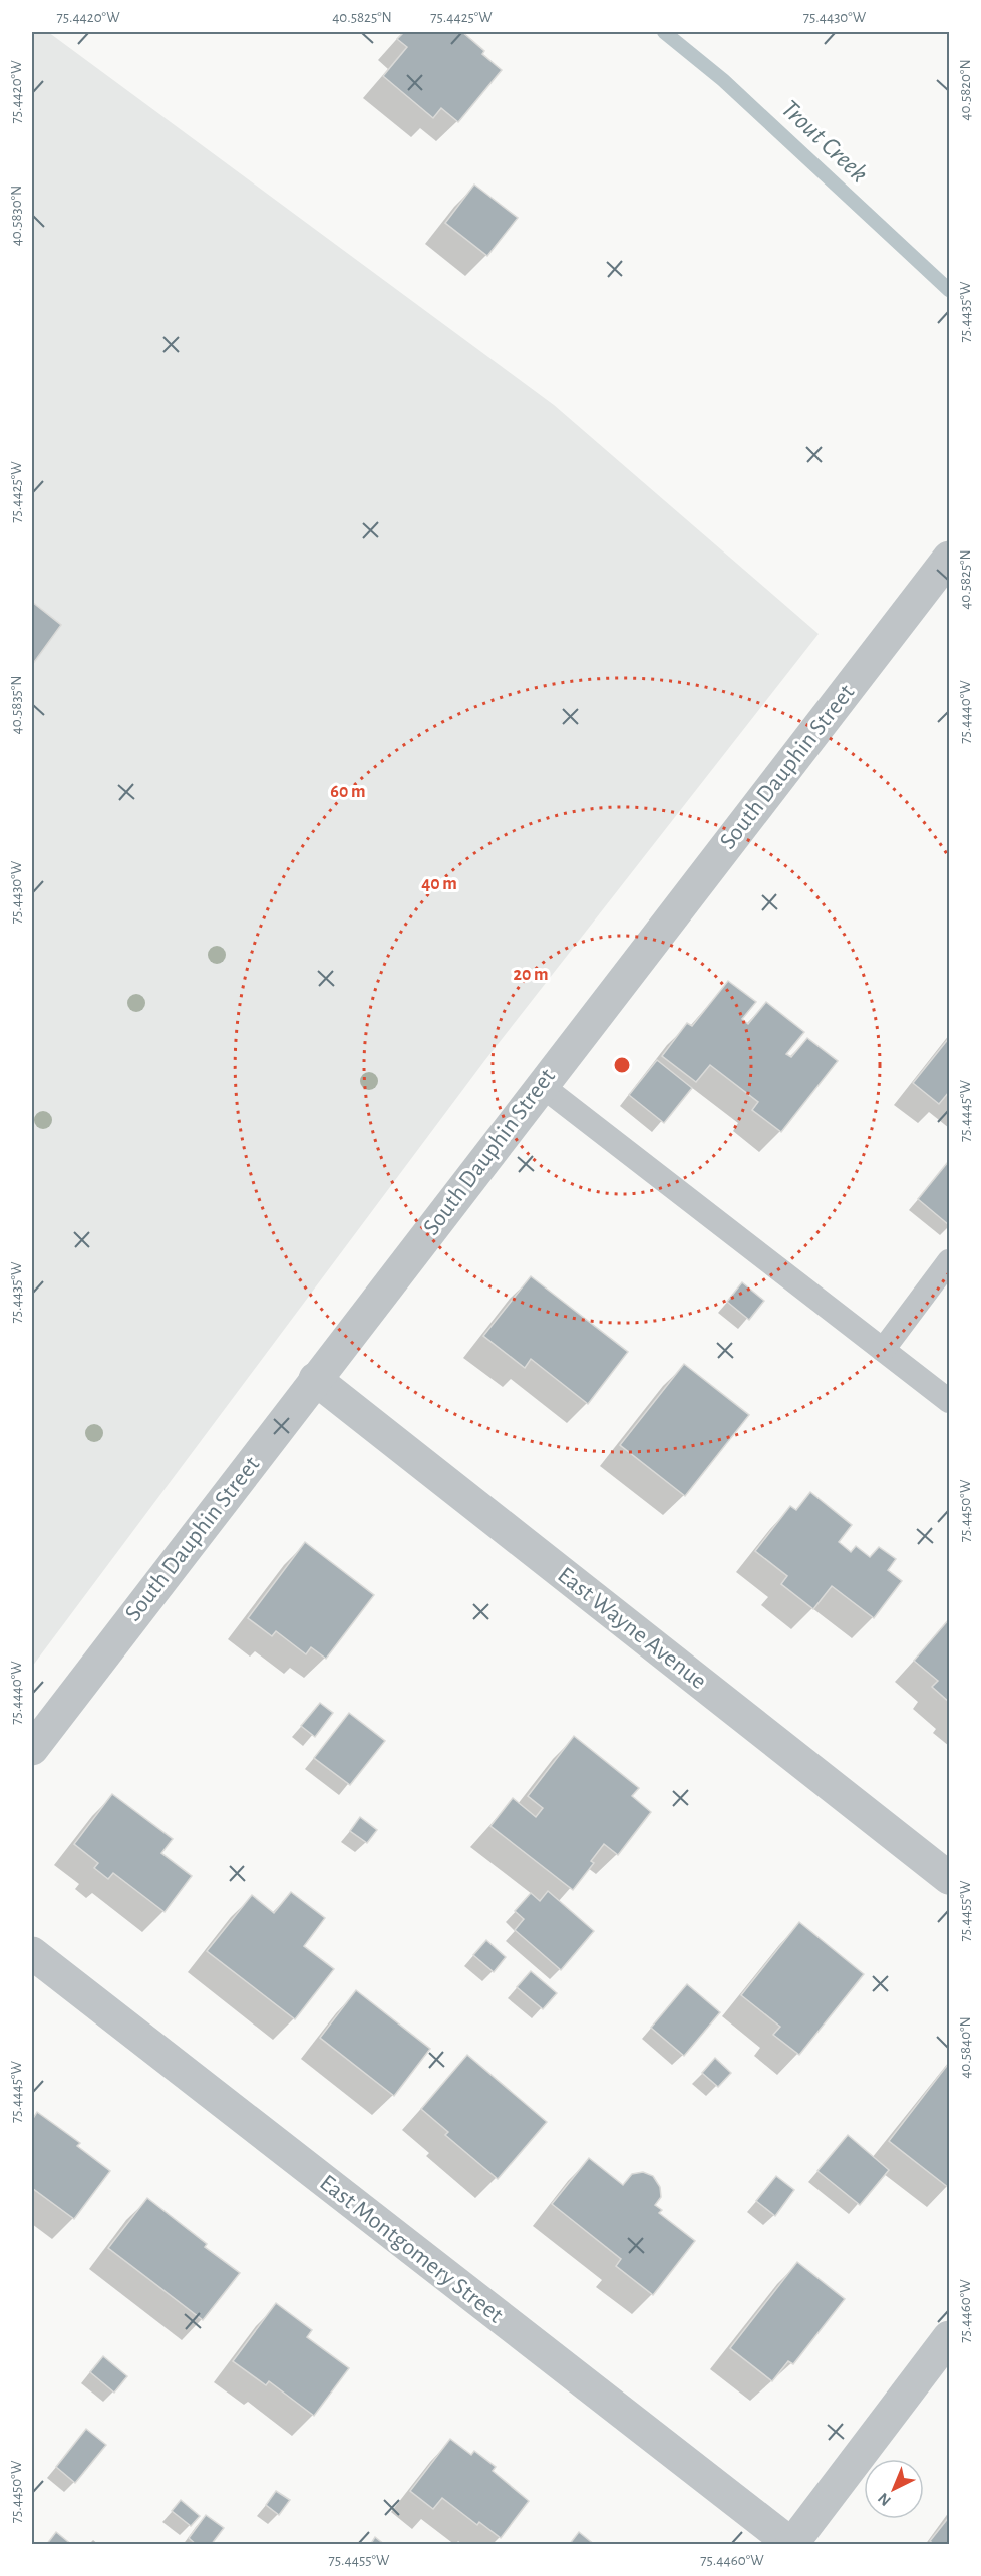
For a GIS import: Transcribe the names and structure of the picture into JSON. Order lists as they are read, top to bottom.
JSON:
{
  "streets": {
    "street": ["South Dauphin Street", "East Wayne Avenue", "East Montgomery Street"]
  },
  "crossings": [
    ["South Dauphin Street", "East Wayne Avenue"]
  ],
  "water": ["Trout Creek"],
  "north": "bottom left",
  "coordinates": [
    "75.4420°W",
    "40.5825°N",
    "75.4425°W",
    "75.4430°W",
    "40.5820°N",
    "40.5830°N",
    "75.4435°W",
    "40.5835°N",
    "75.4440°W",
    "75.4445°W",
    "75.4450°W",
    "75.4455°W",
    "40.5840°N",
    "75.4460°W"
  ],
  "rings": ["60 m", "40 m", "20 m"]
}
